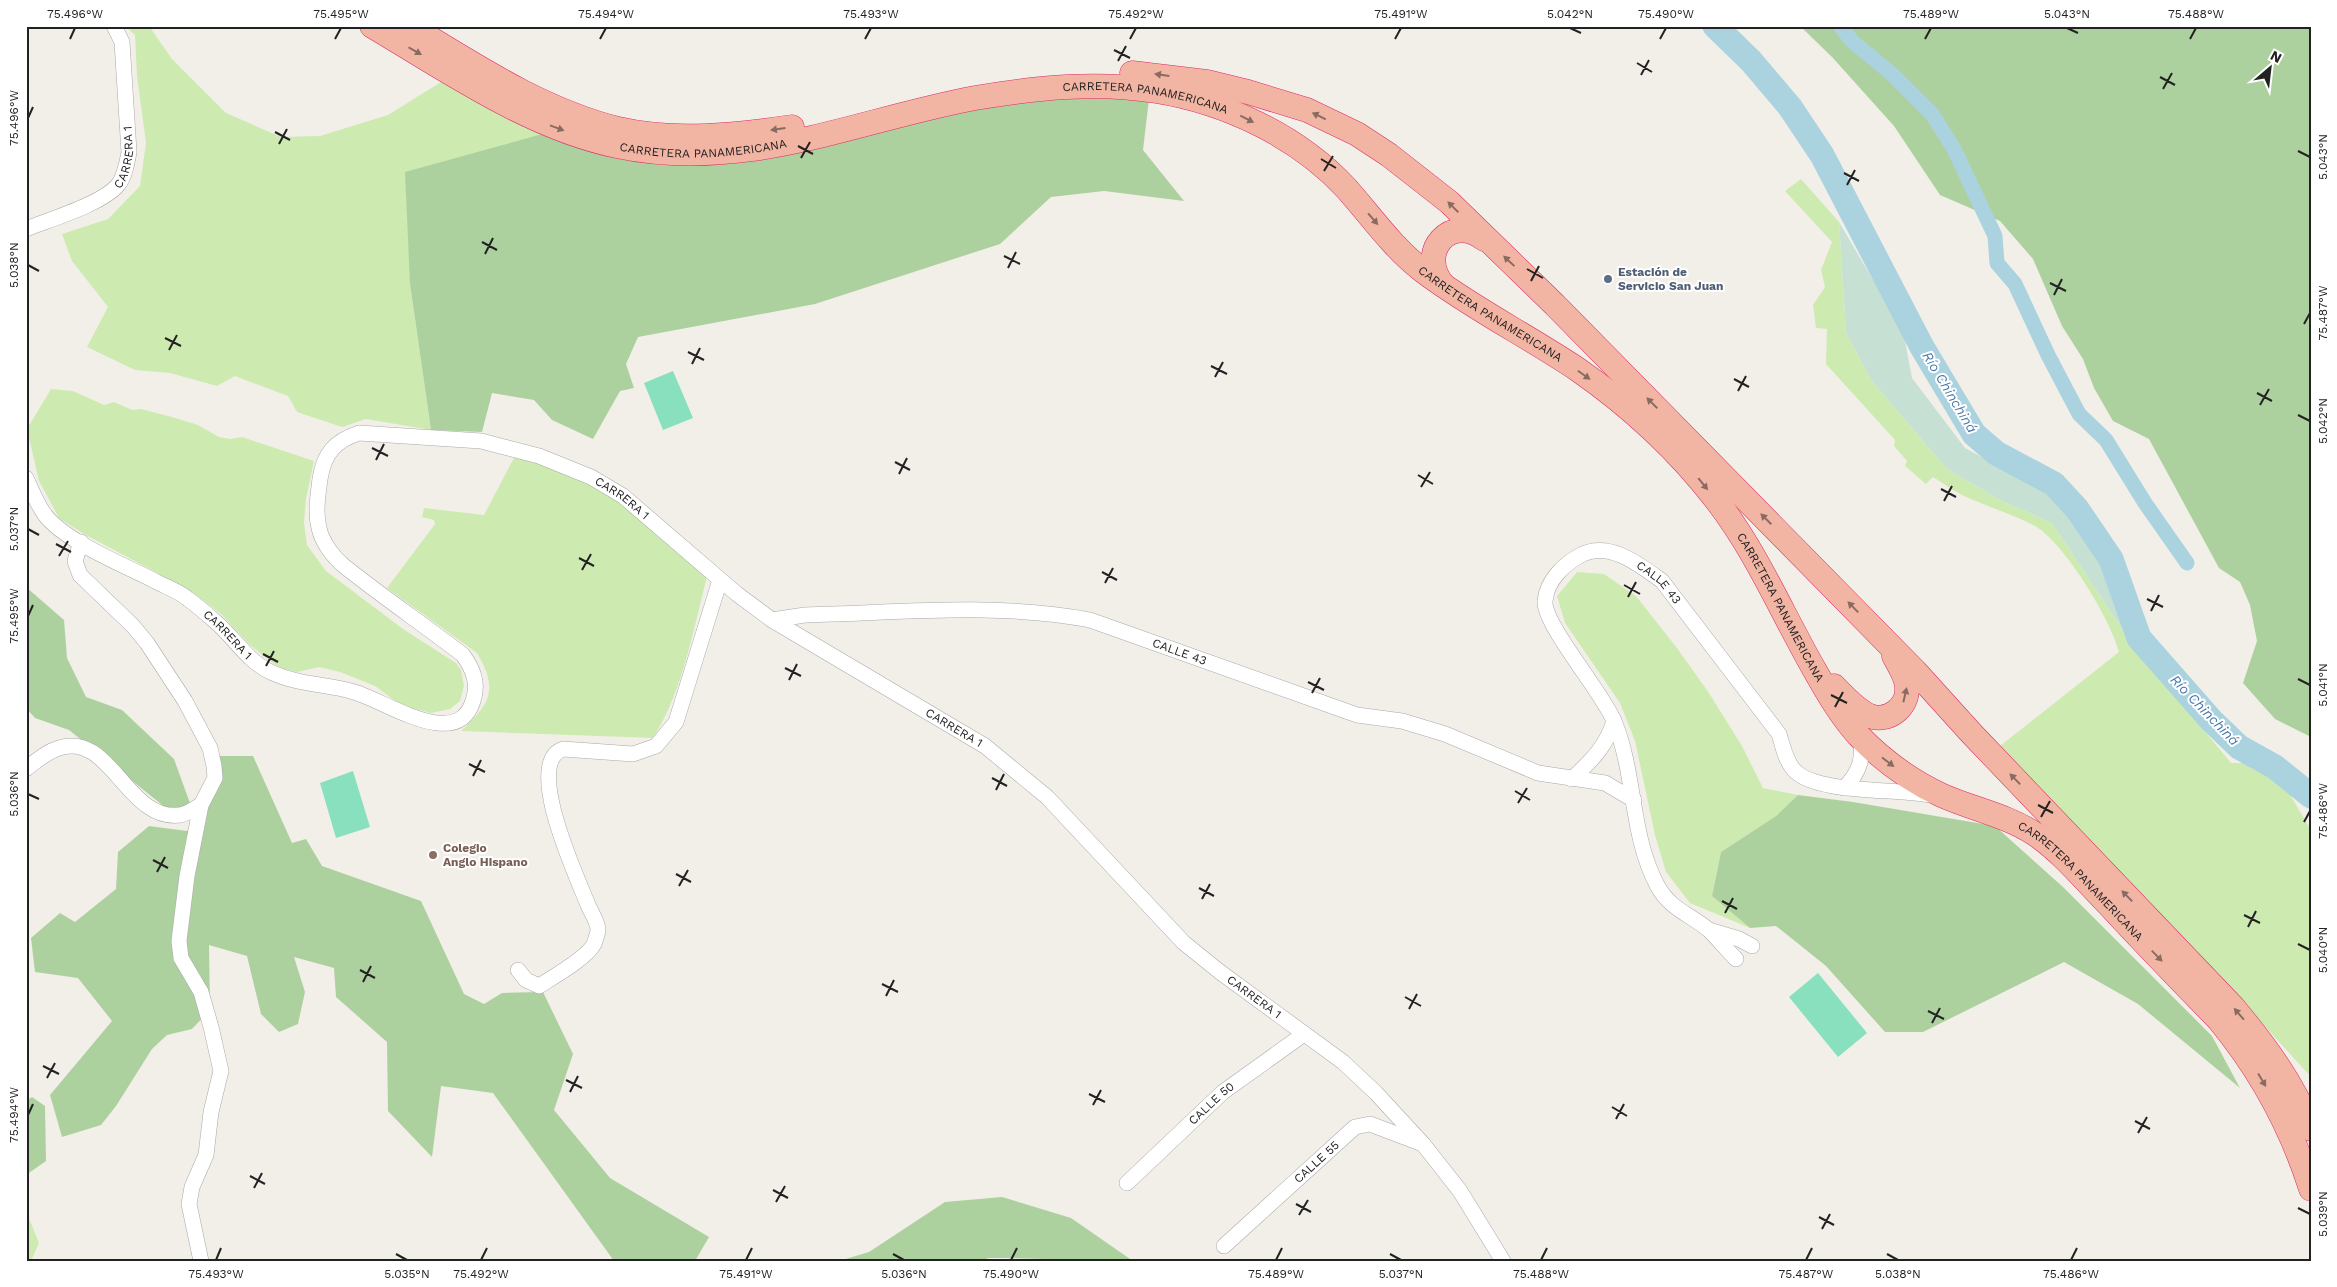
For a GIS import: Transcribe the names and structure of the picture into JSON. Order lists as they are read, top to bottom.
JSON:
{
  "streets": {
    "highway": ["CARRETERA PANAMERICANA"],
    "street": [
      "CARRERA 1",
      "CALLE 43",
      "CALLE 50",
      "CALLE 55"
    ]
  },
  "crossings": [
    ["CARRETERA PANAMERICANA", "CALLE 43"],
    ["CARRERA 1", "CALLE 43"],
    ["CARRERA 1", "CALLE 50"],
    ["CARRERA 1", "CALLE 55"]
  ],
  "water": ["Río Chinchiná"],
  "places": ["Estación de Servicio San Juan", "Colegio Anglo Hispano"],
  "north": "top right",
  "coordinates": [
    "75.496°W",
    "75.495°W",
    "75.494°W",
    "75.493°W",
    "75.492°W",
    "75.491°W",
    "5.042°N",
    "75.490°W",
    "75.489°W",
    "5.043°N",
    "75.488°W",
    "5.038°N",
    "75.487°W",
    "5.037°N",
    "5.041°N",
    "5.036°N",
    "75.486°W",
    "5.040°N",
    "5.039°N",
    "5.035°N"
  ]
}
